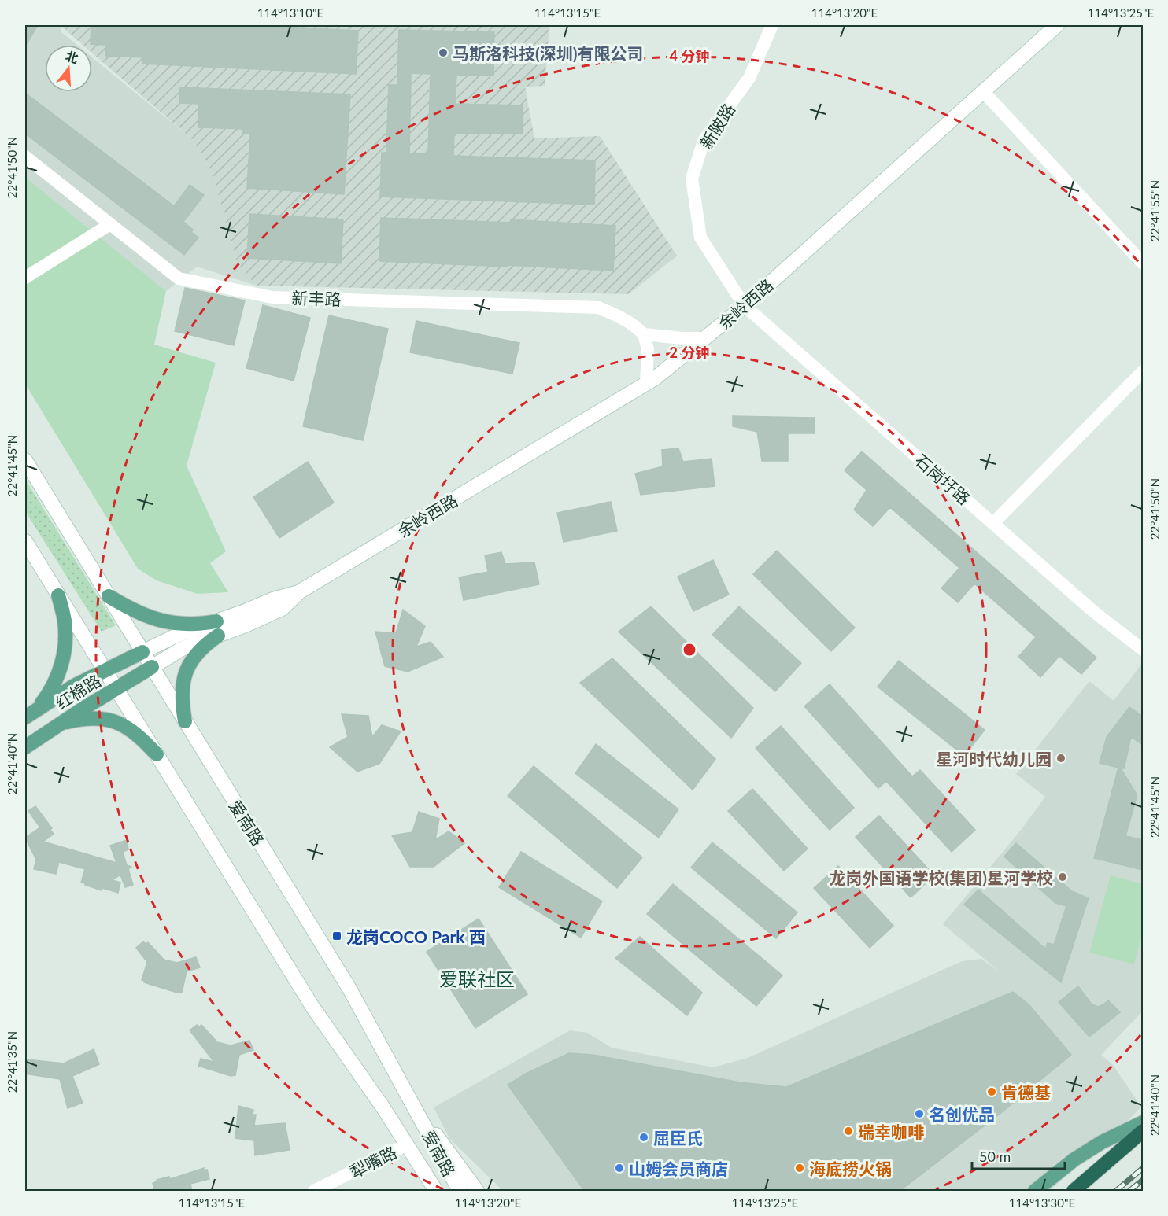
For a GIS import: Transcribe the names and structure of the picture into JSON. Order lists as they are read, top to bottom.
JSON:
{
  "streets": {
    "main road": ["余岭西路", "红棉路", "爱南路"],
    "street": [
      "新陂路",
      "新丰路",
      "石岗圩路",
      "犁嘴路"
    ]
  },
  "crossings": [
    ["新陂路", "余岭西路"],
    ["新陂路", "石岗圩路"],
    ["余岭西路", "石岗圩路"],
    ["余岭西路", "红棉路"],
    ["余岭西路", "爱南路"],
    ["红棉路", "爱南路"],
    ["爱南路", "犁嘴路"]
  ],
  "districts": ["爱联社区"],
  "places": {
    "other": [
      "马斯洛科技(深圳)有限公司",
      "星河时代幼儿园",
      "龙岗外国语学校(集团)星河学校",
      "肯德基",
      "名创优品",
      "瑞幸咖啡",
      "屈臣氏",
      "山姆会员商店",
      "海底捞火锅"
    ],
    "transit": ["龙岗COCO Park 西"]
  },
  "scale_bar": "50 m",
  "north": "top",
  "coordinates": [
    "114°13'10\"E",
    "114°13'15\"E",
    "114°13'20\"E",
    "114°13'25\"E",
    "22°41'50\"N",
    "22°41'55\"N",
    "22°41'45\"N",
    "22°41'40\"N",
    "22°41'35\"N",
    "114°13'30\"E"
  ],
  "rings": ["4 分钟", "2 分钟"]
}
